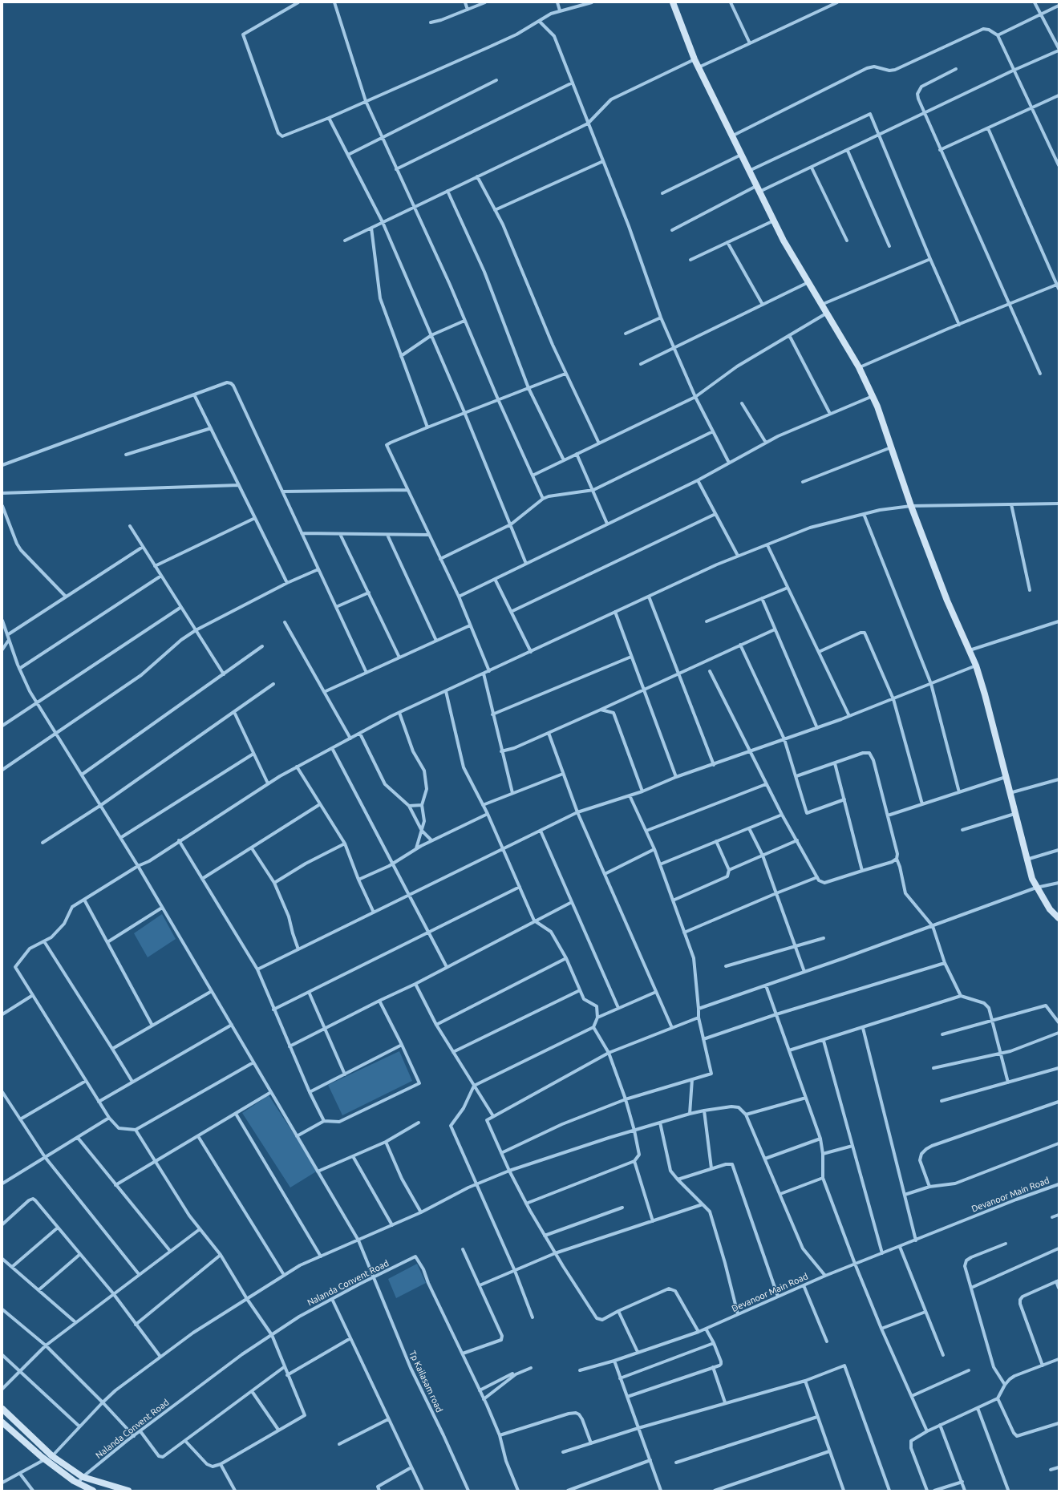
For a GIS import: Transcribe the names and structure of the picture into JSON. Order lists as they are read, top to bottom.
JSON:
{
  "streets": {
    "street": ["Devanoor Main Road", "Nalanda Convent Road", "Tp Kailasam road"]
  },
  "crossings": [
    ["Nalanda Convent Road", "Tp Kailasam road"]
  ]
}
